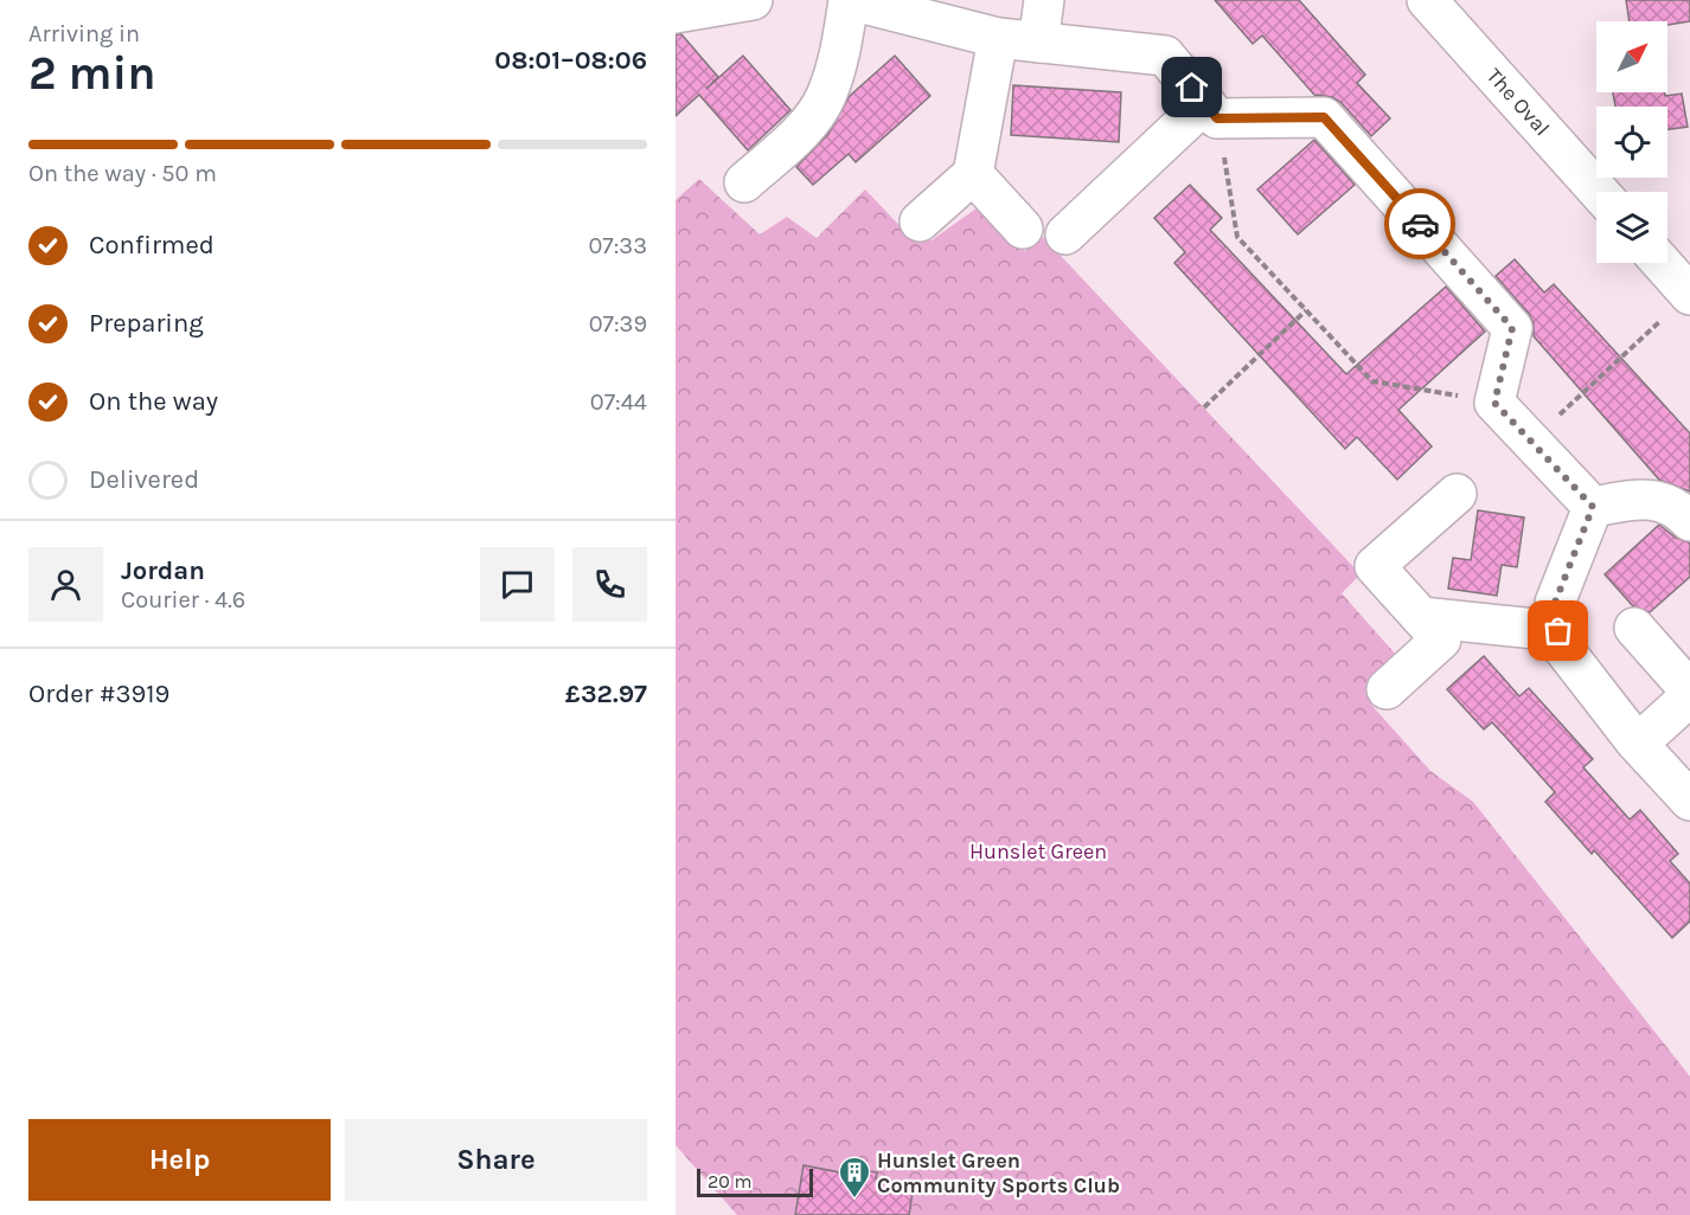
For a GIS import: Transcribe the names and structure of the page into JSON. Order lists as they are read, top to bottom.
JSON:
{
  "streets": {
    "street": ["The Oval"]
  },
  "parks": ["Hunslet Green"],
  "places": {
    "building": ["Hunslet Green Community Sports Club"]
  },
  "scale_bar": "20 m",
  "north": "top right",
  "page": {
    "heading": ["2 min", "Arriving in", "08:01–08:06"],
    "panel": [
      "Jordan",
      "Courier · 4.6",
      "Order #3919",
      "£32.97"
    ],
    "bar": "On the way · 50 m",
    "list": [
      ["Confirmed", "07:33"],
      ["Preparing", "07:39"],
      ["On the way", "07:44"],
      "Delivered"
    ],
    "buttons": ["Help", "Share"],
    "scale": "20 m"
  }
}
